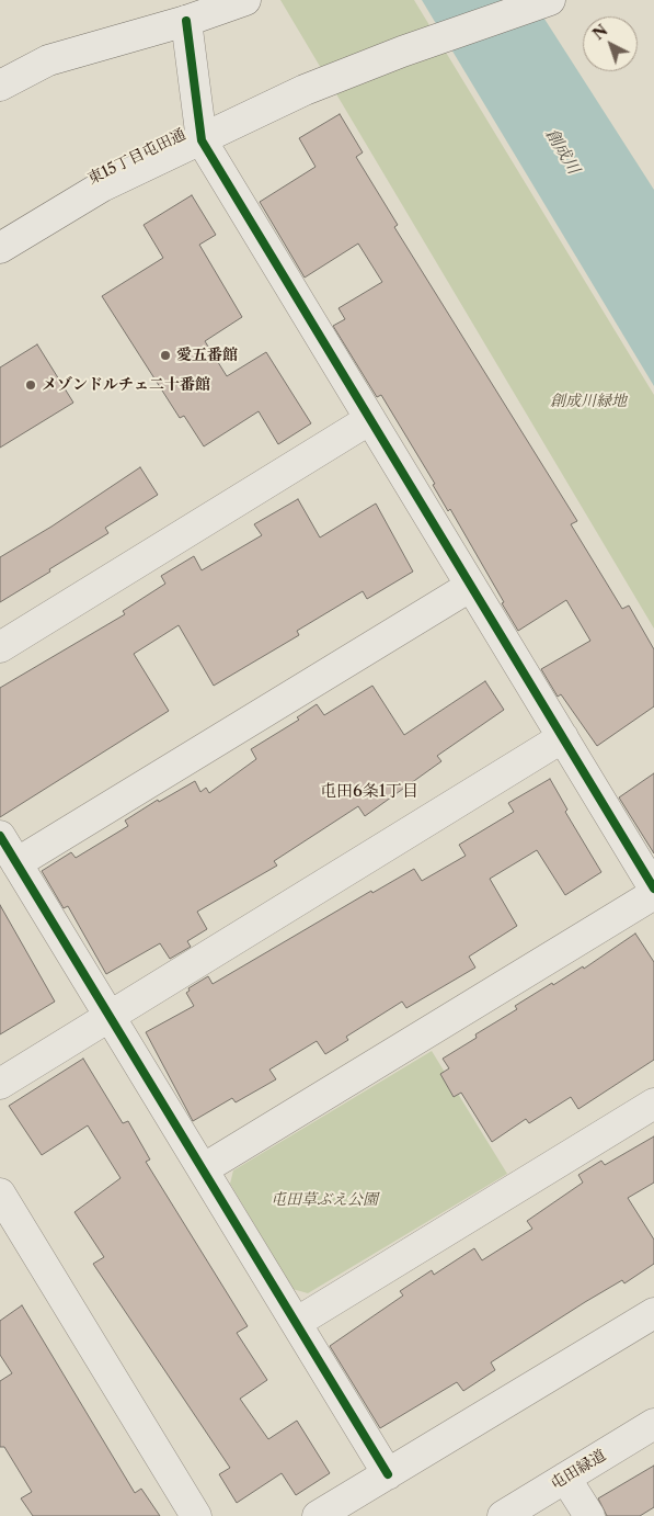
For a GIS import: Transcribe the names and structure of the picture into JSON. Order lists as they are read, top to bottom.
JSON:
{
  "streets": {
    "street": ["東15丁目屯田通", "屯田緑道"]
  },
  "districts": ["屯田6条1丁目"],
  "water": ["創成川"],
  "parks": ["創成川緑地", "屯田草ぶえ公園"],
  "places": ["愛五番館", "メゾンドルチェ二十番館"],
  "north": "top left"
}
